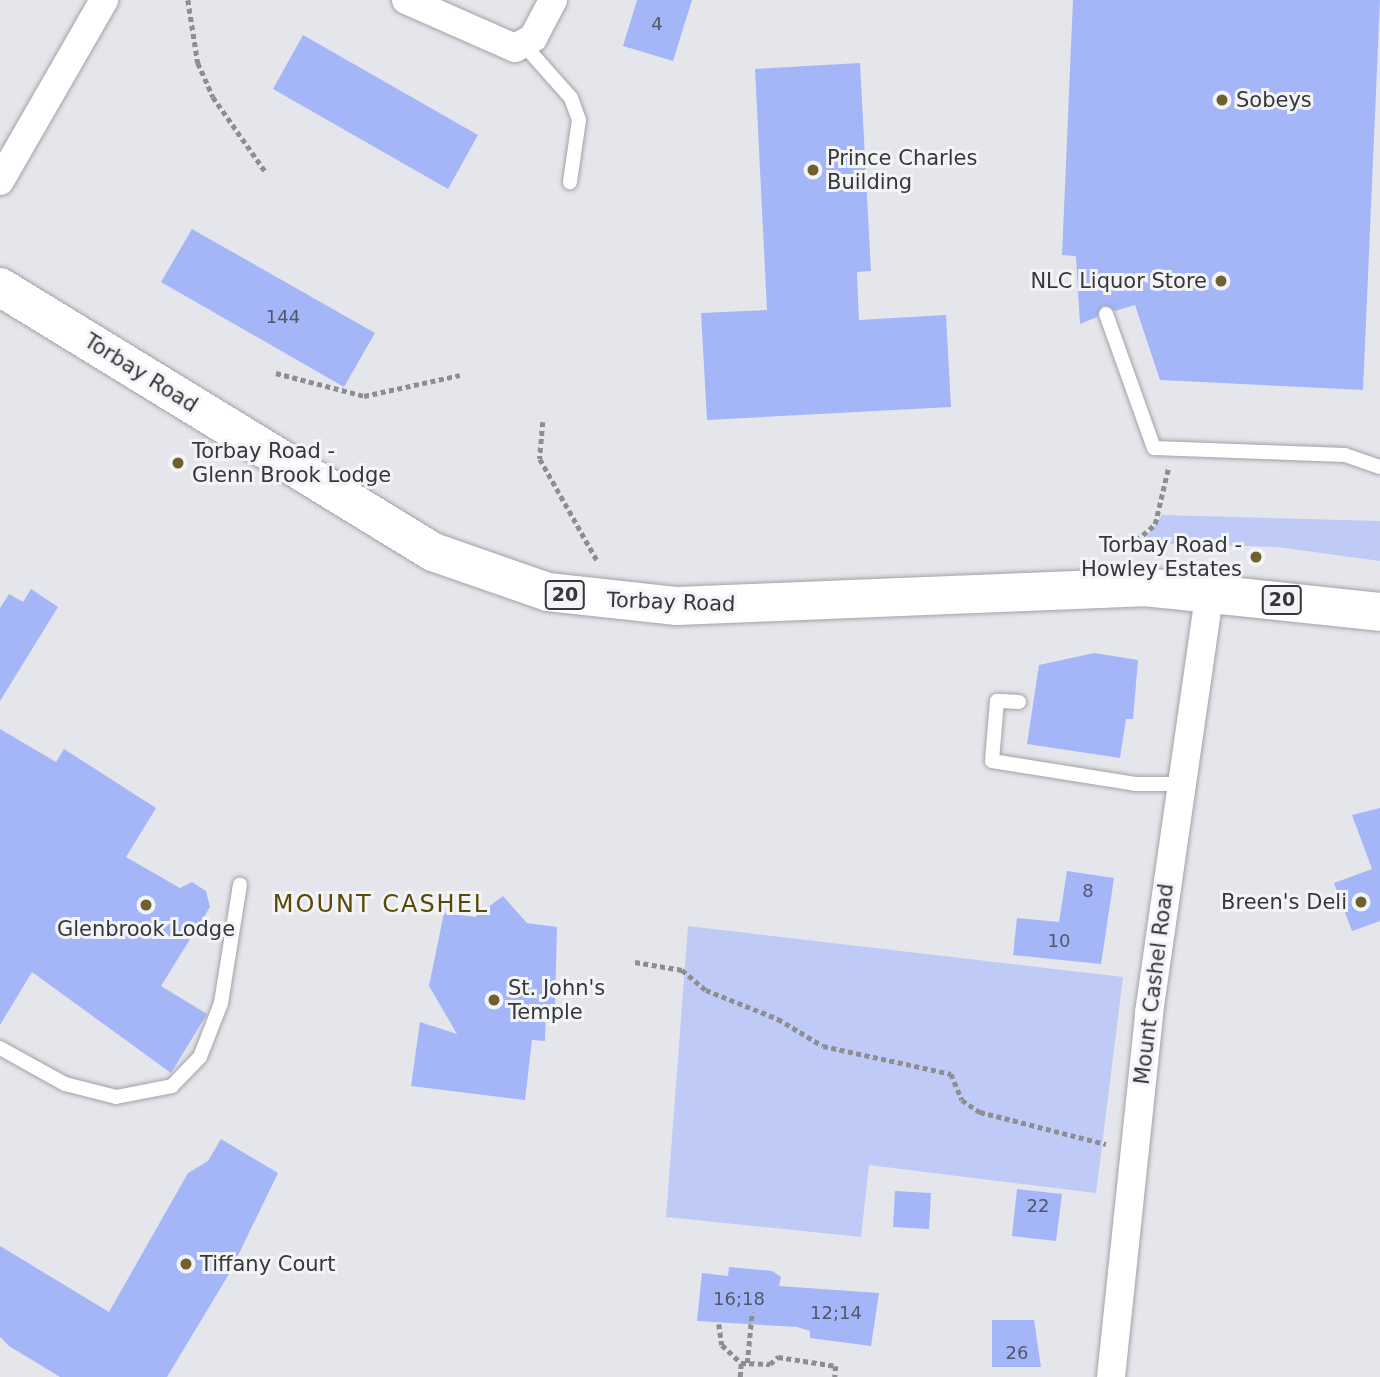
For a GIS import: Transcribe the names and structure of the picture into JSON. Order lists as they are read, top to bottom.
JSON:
{
  "streets": {
    "main road": ["Torbay Road", "20"],
    "street": ["Mount Cashel Road"]
  },
  "crossings": [
    ["Torbay Road", "Mount Cashel Road"]
  ],
  "districts": ["MOUNT CASHEL"],
  "places": [
    "Sobeys",
    "Prince Charles Building",
    "NLC Liquor Store",
    "Torbay Road - Glenn Brook Lodge",
    "Torbay Road - Howley Estates",
    "Breen's Deli",
    "Glenbrook Lodge",
    "St. John's Temple",
    "Tiffany Court"
  ],
  "house_numbers": [
    "4",
    "144",
    "8",
    "10",
    "22",
    "16;18",
    "12;14",
    "26"
  ]
}
